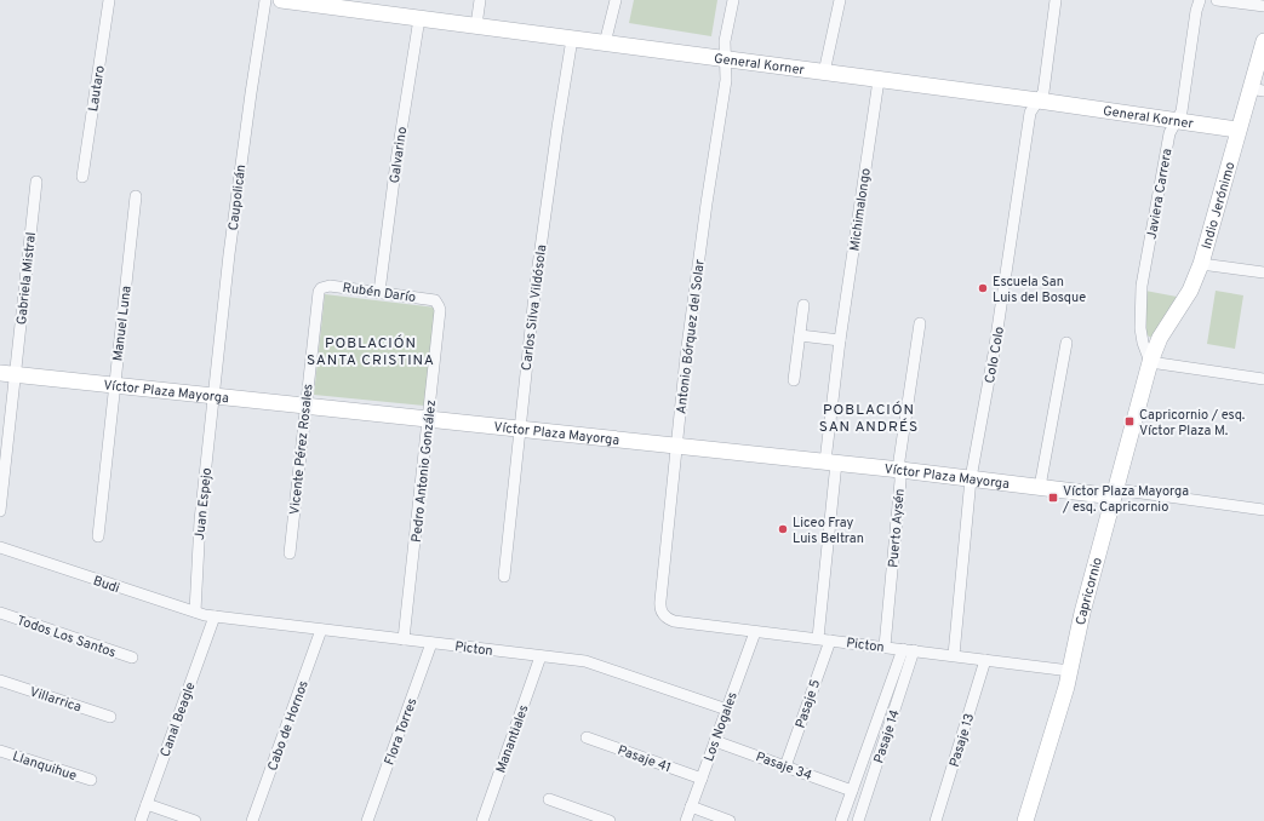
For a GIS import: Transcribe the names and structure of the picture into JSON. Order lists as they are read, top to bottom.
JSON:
{
  "streets": {
    "street": [
      "General Korner",
      "Lautaro",
      "Galvarino",
      "Javiera Carrera",
      "Caupolicán",
      "Indio Jerónimo",
      "Michimalongo",
      "Gabriela Mistral",
      "Rubén Darío",
      "Carlos Silva Vildósola",
      "Manuel Luna",
      "Antonio Bórquez del Solar",
      "Colo Colo",
      "Víctor Plaza Mayorga",
      "Vicente Pérez Rosales",
      "Pedro Antonio González",
      "Juan Espejo",
      "Puerto Aysén",
      "Budi",
      "Capricornio",
      "Todos Los Santos",
      "Picton",
      "Villarrica",
      "Pasaje 5",
      "Canal Beagle",
      "Cabo de Hornos",
      "Los Nogales",
      "Flora Torres",
      "Pasaje 14",
      "Manantiales",
      "Pasaje 13",
      "Pasaje 41",
      "Llanquihue",
      "Pasaje 34"
    ]
  },
  "crossings": [
    ["General Korner", "Galvarino"],
    ["General Korner", "Javiera Carrera"],
    ["General Korner", "Indio Jerónimo"],
    ["General Korner", "Michimalongo"],
    ["General Korner", "Carlos Silva Vildósola"],
    ["General Korner", "Antonio Bórquez del Solar"],
    ["General Korner", "Colo Colo"],
    ["Galvarino", "Rubén Darío"],
    ["Javiera Carrera", "Indio Jerónimo"],
    ["Javiera Carrera", "Capricornio"],
    ["Caupolicán", "Víctor Plaza Mayorga"],
    ["Caupolicán", "Juan Espejo"],
    ["Indio Jerónimo", "Capricornio"],
    ["Michimalongo", "Víctor Plaza Mayorga"],
    ["Michimalongo", "Picton"],
    ["Michimalongo", "Pasaje 5"],
    ["Gabriela Mistral", "Víctor Plaza Mayorga"],
    ["Rubén Darío", "Vicente Pérez Rosales"],
    ["Rubén Darío", "Pedro Antonio González"],
    ["Carlos Silva Vildósola", "Víctor Plaza Mayorga"],
    ["Manuel Luna", "Víctor Plaza Mayorga"],
    ["Antonio Bórquez del Solar", "Víctor Plaza Mayorga"],
    ["Antonio Bórquez del Solar", "Picton"],
    ["Colo Colo", "Víctor Plaza Mayorga"],
    ["Colo Colo", "Picton"],
    ["Víctor Plaza Mayorga", "Vicente Pérez Rosales"],
    ["Víctor Plaza Mayorga", "Pedro Antonio González"],
    ["Víctor Plaza Mayorga", "Juan Espejo"],
    ["Víctor Plaza Mayorga", "Puerto Aysén"],
    ["Víctor Plaza Mayorga", "Capricornio"],
    ["Pedro Antonio González", "Picton"],
    ["Juan Espejo", "Budi"],
    ["Puerto Aysén", "Picton"],
    ["Budi", "Picton"],
    ["Budi", "Canal Beagle"],
    ["Capricornio", "Picton"],
    ["Picton", "Pasaje 5"],
    ["Picton", "Canal Beagle"],
    ["Picton", "Cabo de Hornos"],
    ["Picton", "Los Nogales"],
    ["Picton", "Flora Torres"],
    ["Picton", "Pasaje 14"],
    ["Picton", "Manantiales"],
    ["Picton", "Pasaje 13"],
    ["Pasaje 5", "Pasaje 34"],
    ["Los Nogales", "Pasaje 41"],
    ["Los Nogales", "Pasaje 34"]
  ],
  "districts": ["POBLACIÓN SANTA CRISTINA", "POBLACIÓN SAN ANDRÉS"],
  "places": {
    "other": ["Escuela San Luis del Bosque", "Liceo Fray Luis Beltran"],
    "transit": ["Capricornio / esq. Víctor Plaza M.", "Víctor Plaza Mayorga / esq. Capricornio"]
  }
}
